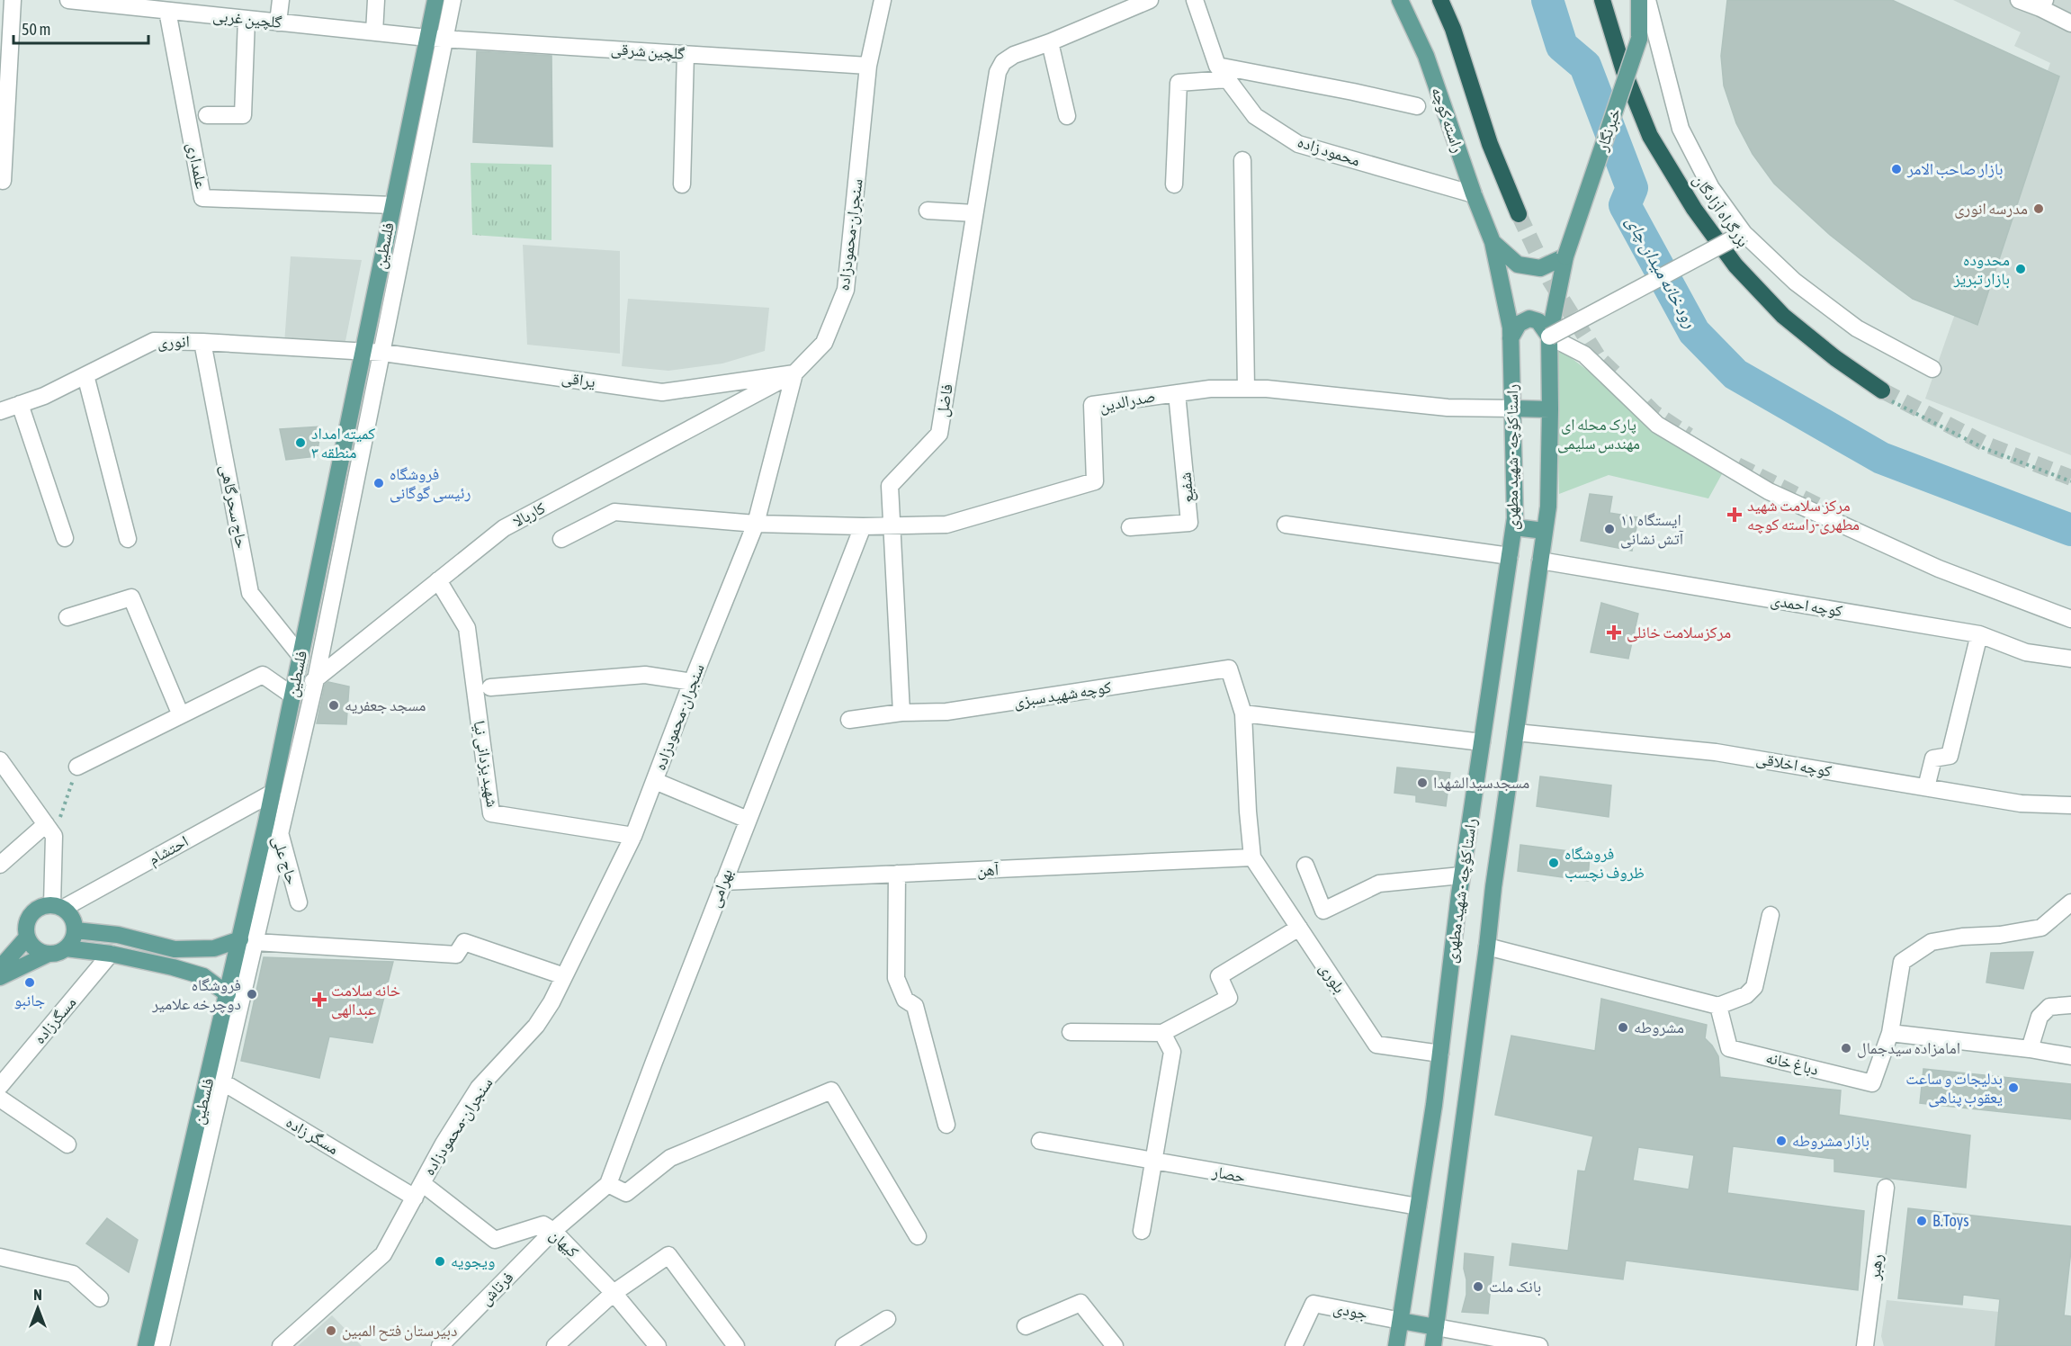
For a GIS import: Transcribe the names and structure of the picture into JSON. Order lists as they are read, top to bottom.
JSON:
{
  "streets": {
    "highway": ["بزرگراه آزادگان"],
    "main road": [
      "راسته کوچه",
      "خبرنگار",
      "فلسطین",
      "راستا کؤچه - شهید مطهری"
    ],
    "street": [
      "گلچین غربی",
      "گلچین شرقی",
      "محمود زاده",
      "علمداری",
      "سنجران-محمودزاده",
      "انوری",
      "یراقی",
      "فاضل",
      "صدرالدین",
      "شفیع",
      "حاج سحرگاهی",
      "کاربالا",
      "کوچه احمدی",
      "کوچه شهید سبزی",
      "شهید یزدانی نیا",
      "کوچه اخلاقی",
      "احتشام",
      "حاج علی",
      "آهن",
      "بهرامی",
      "بلوری",
      "مسگرزاده",
      "دباغ خانه",
      "مسگر زاده",
      "حصار",
      "کیهان",
      "رهبر",
      "فرتاش",
      "جودی"
    ]
  },
  "crossings": [
    ["گلچین غربی", "گلچین شرقی"],
    ["گلچین غربی", "علمداری"],
    ["گلچین غربی", "فلسطین"],
    ["گلچین شرقی", "سنجران-محمودزاده"],
    ["گلچین شرقی", "فلسطین"],
    ["راسته کوچه", "محمود زاده"],
    ["راسته کوچه", "راستا کؤچه - شهید مطهری"],
    ["خبرنگار", "راستا کؤچه - شهید مطهری"],
    ["علمداری", "فلسطین"],
    ["سنجران-محمودزاده", "یراقی"],
    ["سنجران-محمودزاده", "صدرالدین"],
    ["سنجران-محمودزاده", "کاربالا"],
    ["سنجران-محمودزاده", "شهید یزدانی نیا"],
    ["سنجران-محمودزاده", "مسگر زاده"],
    ["سنجران-محمودزاده", "کیهان"],
    ["فلسطین", "انوری"],
    ["فلسطین", "یراقی"],
    ["فلسطین", "حاج سحرگاهی"],
    ["فلسطین", "کاربالا"],
    ["فلسطین", "احتشام"],
    ["فلسطین", "حاج علی"],
    ["فلسطین", "مسگر زاده"],
    ["انوری", "یراقی"],
    ["انوری", "حاج سحرگاهی"],
    ["یراقی", "کاربالا"],
    ["فاضل", "صدرالدین"],
    ["فاضل", "کوچه شهید سبزی"],
    ["صدرالدین", "راستا کؤچه - شهید مطهری"],
    ["صدرالدین", "شفیع"],
    ["صدرالدین", "بهرامی"],
    ["راستا کؤچه - شهید مطهری", "کوچه احمدی"],
    ["راستا کؤچه - شهید مطهری", "کوچه اخلاقی"],
    ["راستا کؤچه - شهید مطهری", "بلوری"],
    ["راستا کؤچه - شهید مطهری", "حصار"],
    ["راستا کؤچه - شهید مطهری", "جودی"],
    ["کاربالا", "شهید یزدانی نیا"],
    ["کوچه شهید سبزی", "آهن"],
    ["کوچه شهید سبزی", "بلوری"],
    ["آهن", "بهرامی"],
    ["آهن", "بلوری"],
    ["بهرامی", "کیهان"],
    ["بهرامی", "فرتاش"],
    ["مسگر زاده", "کیهان"],
    ["کیهان", "فرتاش"]
  ],
  "water": ["رود خانه میدان چای"],
  "parks": ["پارک محله ای مهندس سلیمی"],
  "places": {
    "other": [
      "بازار صاحب الامر",
      "مدرسه انوری",
      "محدوده بازار تبریز",
      "کمیته امداد منطقه ۳",
      "فروشگاه رئیسی گوگانی",
      "ایستگاه ۱۱ آتش نشانی",
      "مسجد جعفریه",
      "مسجدسیدالشهدا",
      "فروشگاه ظروف نچسب",
      "جانبو",
      "فروشگاه دوچرخه علامیر",
      "مشروطه",
      "امامزاده سیدجمال",
      "بدلیجات و ساعت یعقوب پناهی",
      "بازار مشروطه",
      "B.Toys",
      "ویجویه",
      "بانک ملت",
      "دبیرستان فتح المبین"
    ],
    "health": ["مرکز سلامت شهید مطهری-راسته کوچه", "مرکزسلامت خانلی", "خانه سلامت عبدالهی"]
  },
  "scale_bar": "50 m",
  "north": "top"
}
